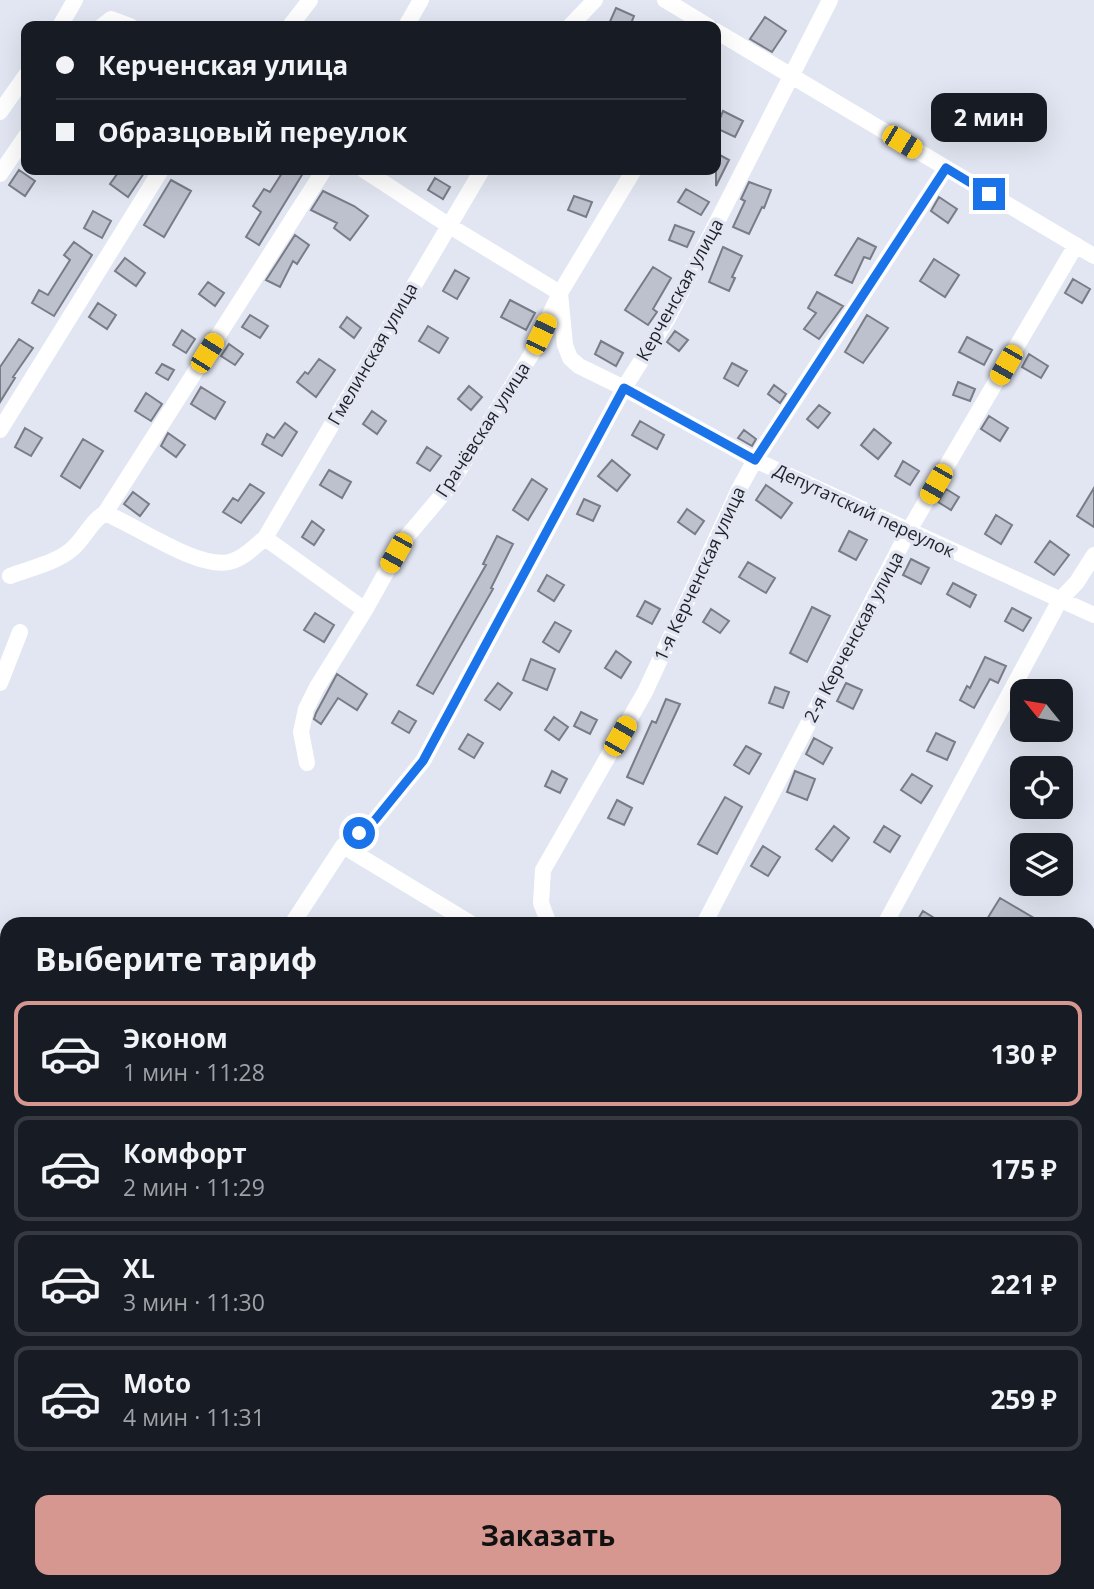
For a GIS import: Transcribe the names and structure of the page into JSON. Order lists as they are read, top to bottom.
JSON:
{
  "streets": {
    "street": [
      "Керченская улица",
      "Гмелинская улица",
      "Грачёвская улица",
      "Депутатский переулок",
      "1-я Керченская улица",
      "2-я Керченская улица"
    ]
  },
  "crossings": [
    ["Керченская улица", "Депутатский переулок"],
    ["Грачёвская улица", "Депутатский переулок"],
    ["Депутатский переулок", "1-я Керченская улица"],
    ["Депутатский переулок", "2-я Керченская улица"]
  ],
  "north": "top left",
  "page": {
    "banner": ["Керченская улица", "Образцовый переулок"],
    "bubble": "2 мин",
    "heading": "Выберите тариф",
    "list": [
      {
        "name": "Эконом",
        "note": "1 мин · 11:28",
        "value": "130 ₽"
      },
      {
        "name": "Комфорт",
        "note": "2 мин · 11:29",
        "value": "175 ₽"
      },
      {
        "name": "XL",
        "note": "3 мин · 11:30",
        "value": "221 ₽"
      },
      {
        "name": "Moto",
        "note": "4 мин · 11:31",
        "value": "259 ₽"
      }
    ],
    "buttons": "Заказать"
  }
}
